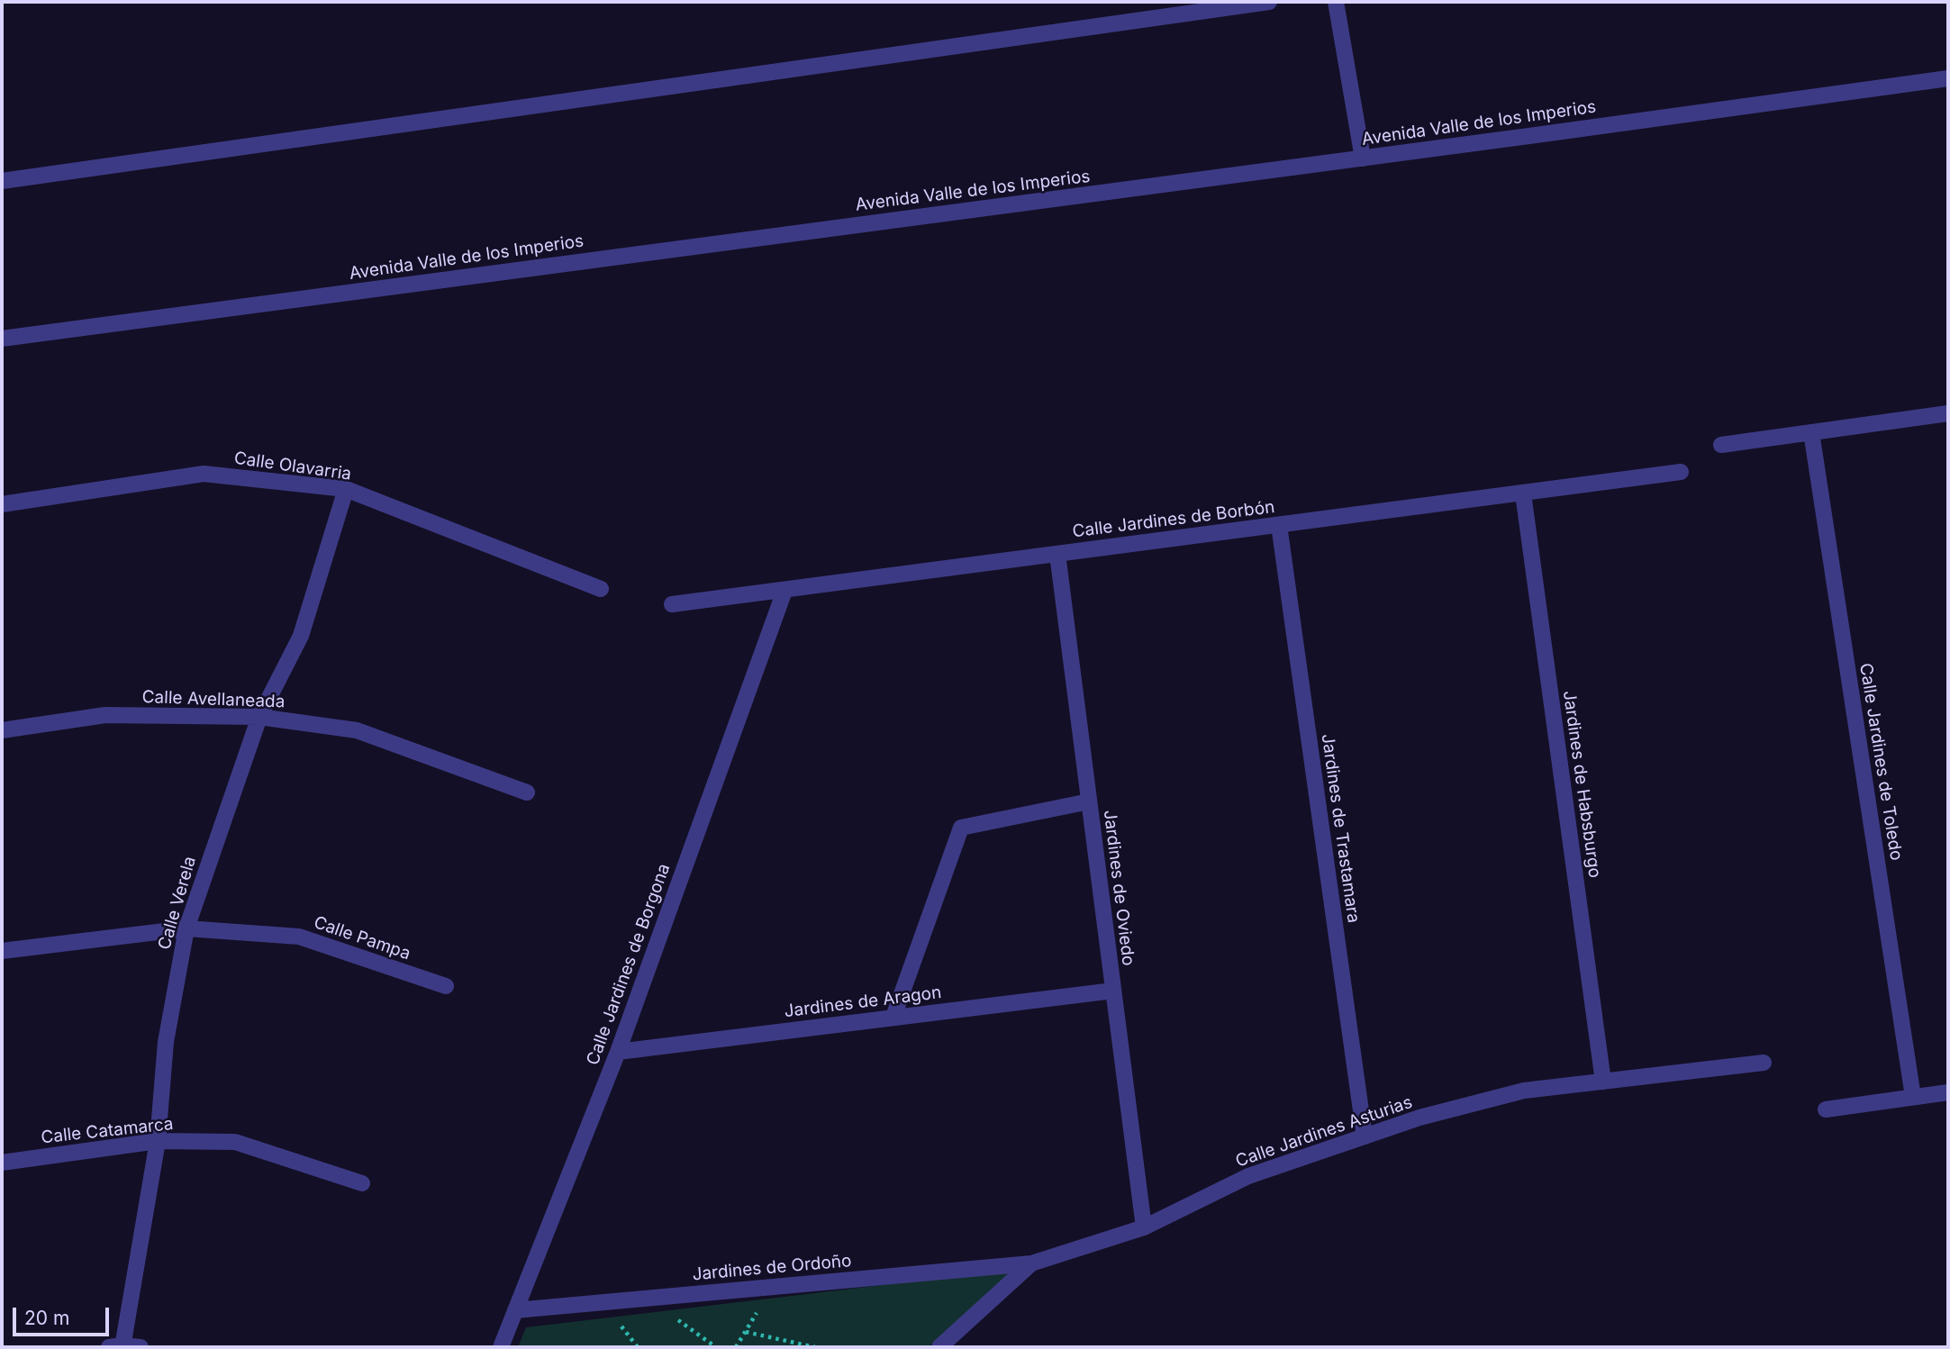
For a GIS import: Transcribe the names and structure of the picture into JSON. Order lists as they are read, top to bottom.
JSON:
{
  "streets": {
    "street": [
      "Avenida Valle de los Imperios",
      "Calle Olavarria",
      "Calle Jardines de Borbón",
      "Calle Avellaneada",
      "Calle Jardines de Toledo",
      "Jardines de Habsburgo",
      "Jardines de Trastamara",
      "Jardines de Oviedo",
      "Calle Verela",
      "Calle Pampa",
      "Calle Jardines de Borgona",
      "Jardines de Aragon",
      "Calle Catamarca",
      "Calle Jardines Asturias",
      "Jardines de Ordoño"
    ]
  },
  "crossings": [
    ["Calle Olavarria", "Calle Verela"],
    ["Calle Jardines de Borbón", "Jardines de Habsburgo"],
    ["Calle Jardines de Borbón", "Jardines de Trastamara"],
    ["Calle Jardines de Borbón", "Jardines de Oviedo"],
    ["Calle Jardines de Borbón", "Calle Jardines de Borgona"],
    ["Calle Avellaneada", "Calle Verela"],
    ["Jardines de Habsburgo", "Calle Jardines Asturias"],
    ["Jardines de Trastamara", "Calle Jardines Asturias"],
    ["Jardines de Oviedo", "Jardines de Aragon"],
    ["Jardines de Oviedo", "Calle Jardines Asturias"],
    ["Calle Verela", "Calle Pampa"],
    ["Calle Verela", "Calle Catamarca"],
    ["Calle Jardines de Borgona", "Jardines de Aragon"],
    ["Calle Jardines de Borgona", "Jardines de Ordoño"],
    ["Calle Jardines Asturias", "Jardines de Ordoño"]
  ],
  "scale_bar": "20 m"
}
